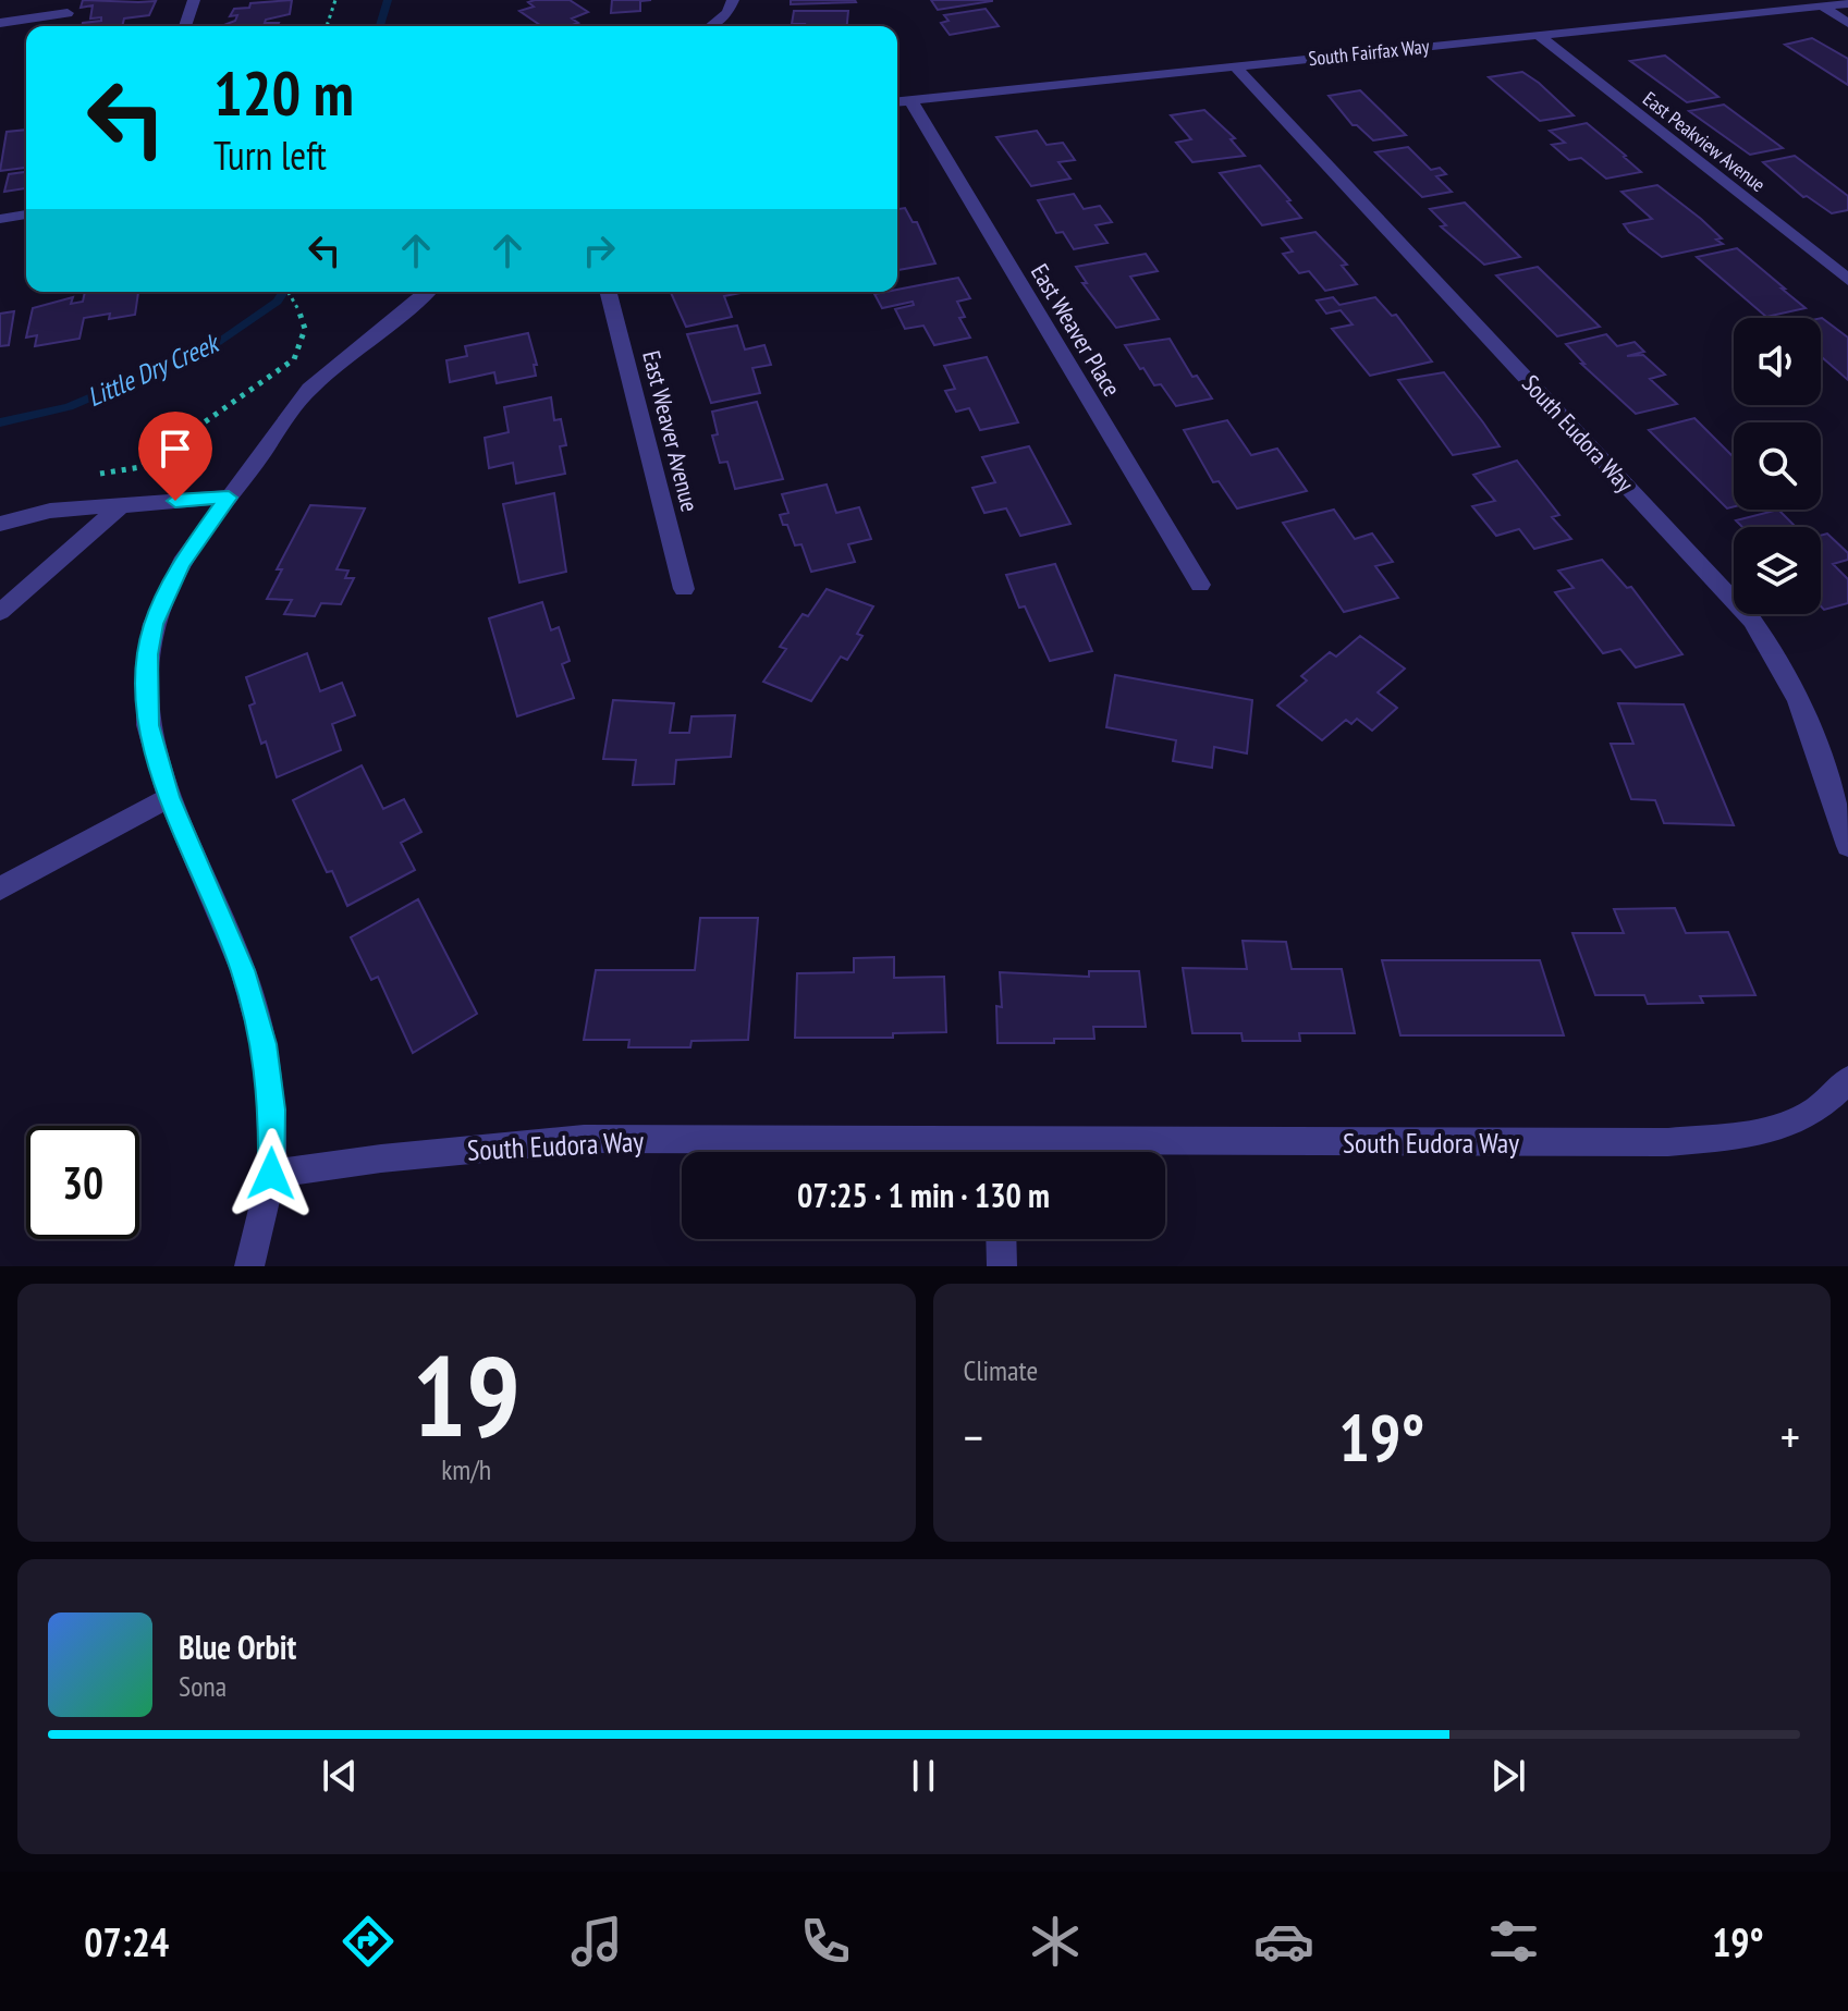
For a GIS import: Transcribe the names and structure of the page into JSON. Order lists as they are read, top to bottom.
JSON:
{
  "streets": {
    "street": [
      "South Fairfax Way",
      "East Peakview Avenue",
      "East Weaver Place",
      "East Weaver Avenue",
      "South Eudora Way"
    ]
  },
  "crossings": [
    ["South Fairfax Way", "East Peakview Avenue"],
    ["South Fairfax Way", "East Weaver Place"],
    ["South Fairfax Way", "South Eudora Way"]
  ],
  "water": ["Little Dry Creek"],
  "page": {
    "turn": ["120 m", "Turn left"],
    "limit": "30",
    "trip": "07:25 · 1 min · 130 m",
    "tile": [
      ["19", "km/h"],
      "Climate"
    ],
    "heat": ["−", "19°", "+"],
    "song": ["Blue Orbit", "Sona"],
    "tabs": ["07:24", "19°"]
  }
}
